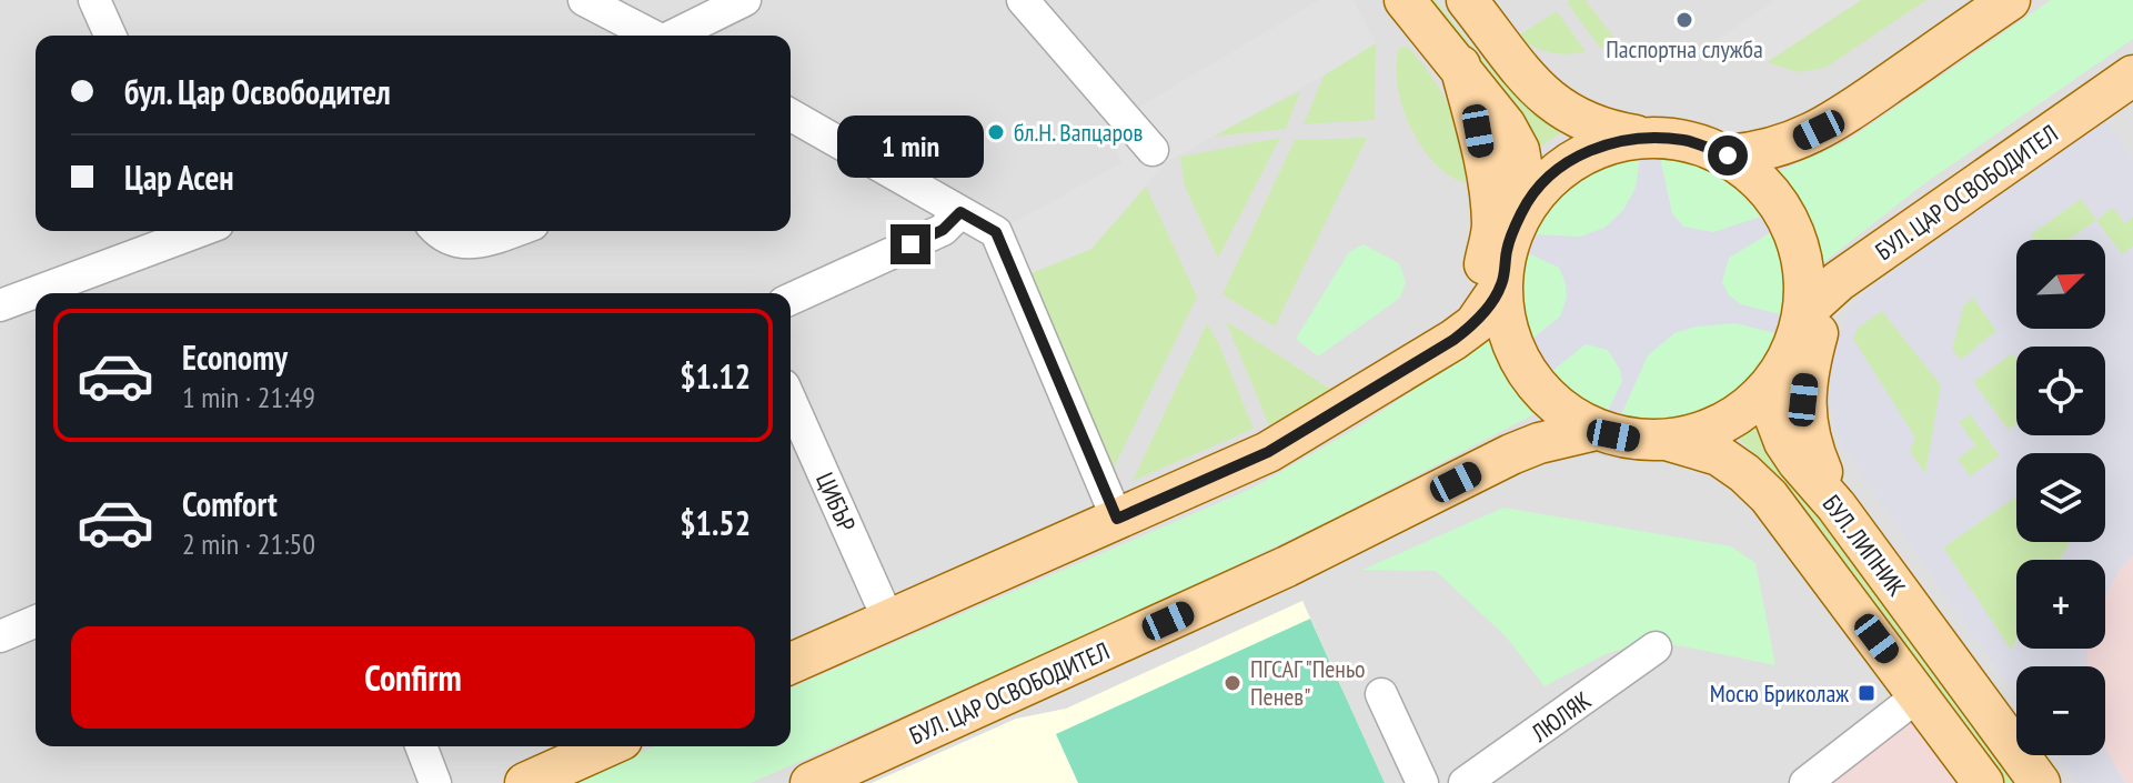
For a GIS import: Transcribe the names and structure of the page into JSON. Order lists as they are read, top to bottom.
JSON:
{
  "streets": {
    "main road": ["БУЛ. ЦАР ОСВОБОДИТЕЛ", "БУЛ. ЛИПНИК"],
    "street": ["ЦИБЪР", "ЛЮЛЯК"]
  },
  "crossings": [
    ["БУЛ. ЦАР ОСВОБОДИТЕЛ", "ЦИБЪР"],
    ["БУЛ. ЦАР ОСВОБОДИТЕЛ", "БУЛ. ЛИПНИК"]
  ],
  "places": {
    "other": ["Паспортна служба", "бл.Н. Вапцаров", "ПГСАГ \"Пеньо Пенев\""],
    "transit": ["Мосю Бриколаж"]
  },
  "north": "top right",
  "page": {
    "banner": ["бул. Цар Освободител", "Цар Асен"],
    "bubble": "1 min",
    "map_buttons": ["+", "−"],
    "list": [
      {
        "name": "Economy",
        "note": "1 min · 21:49",
        "value": "$1.12"
      },
      {
        "name": "Comfort",
        "note": "2 min · 21:50",
        "value": "$1.52"
      }
    ],
    "buttons": "Confirm"
  }
}
